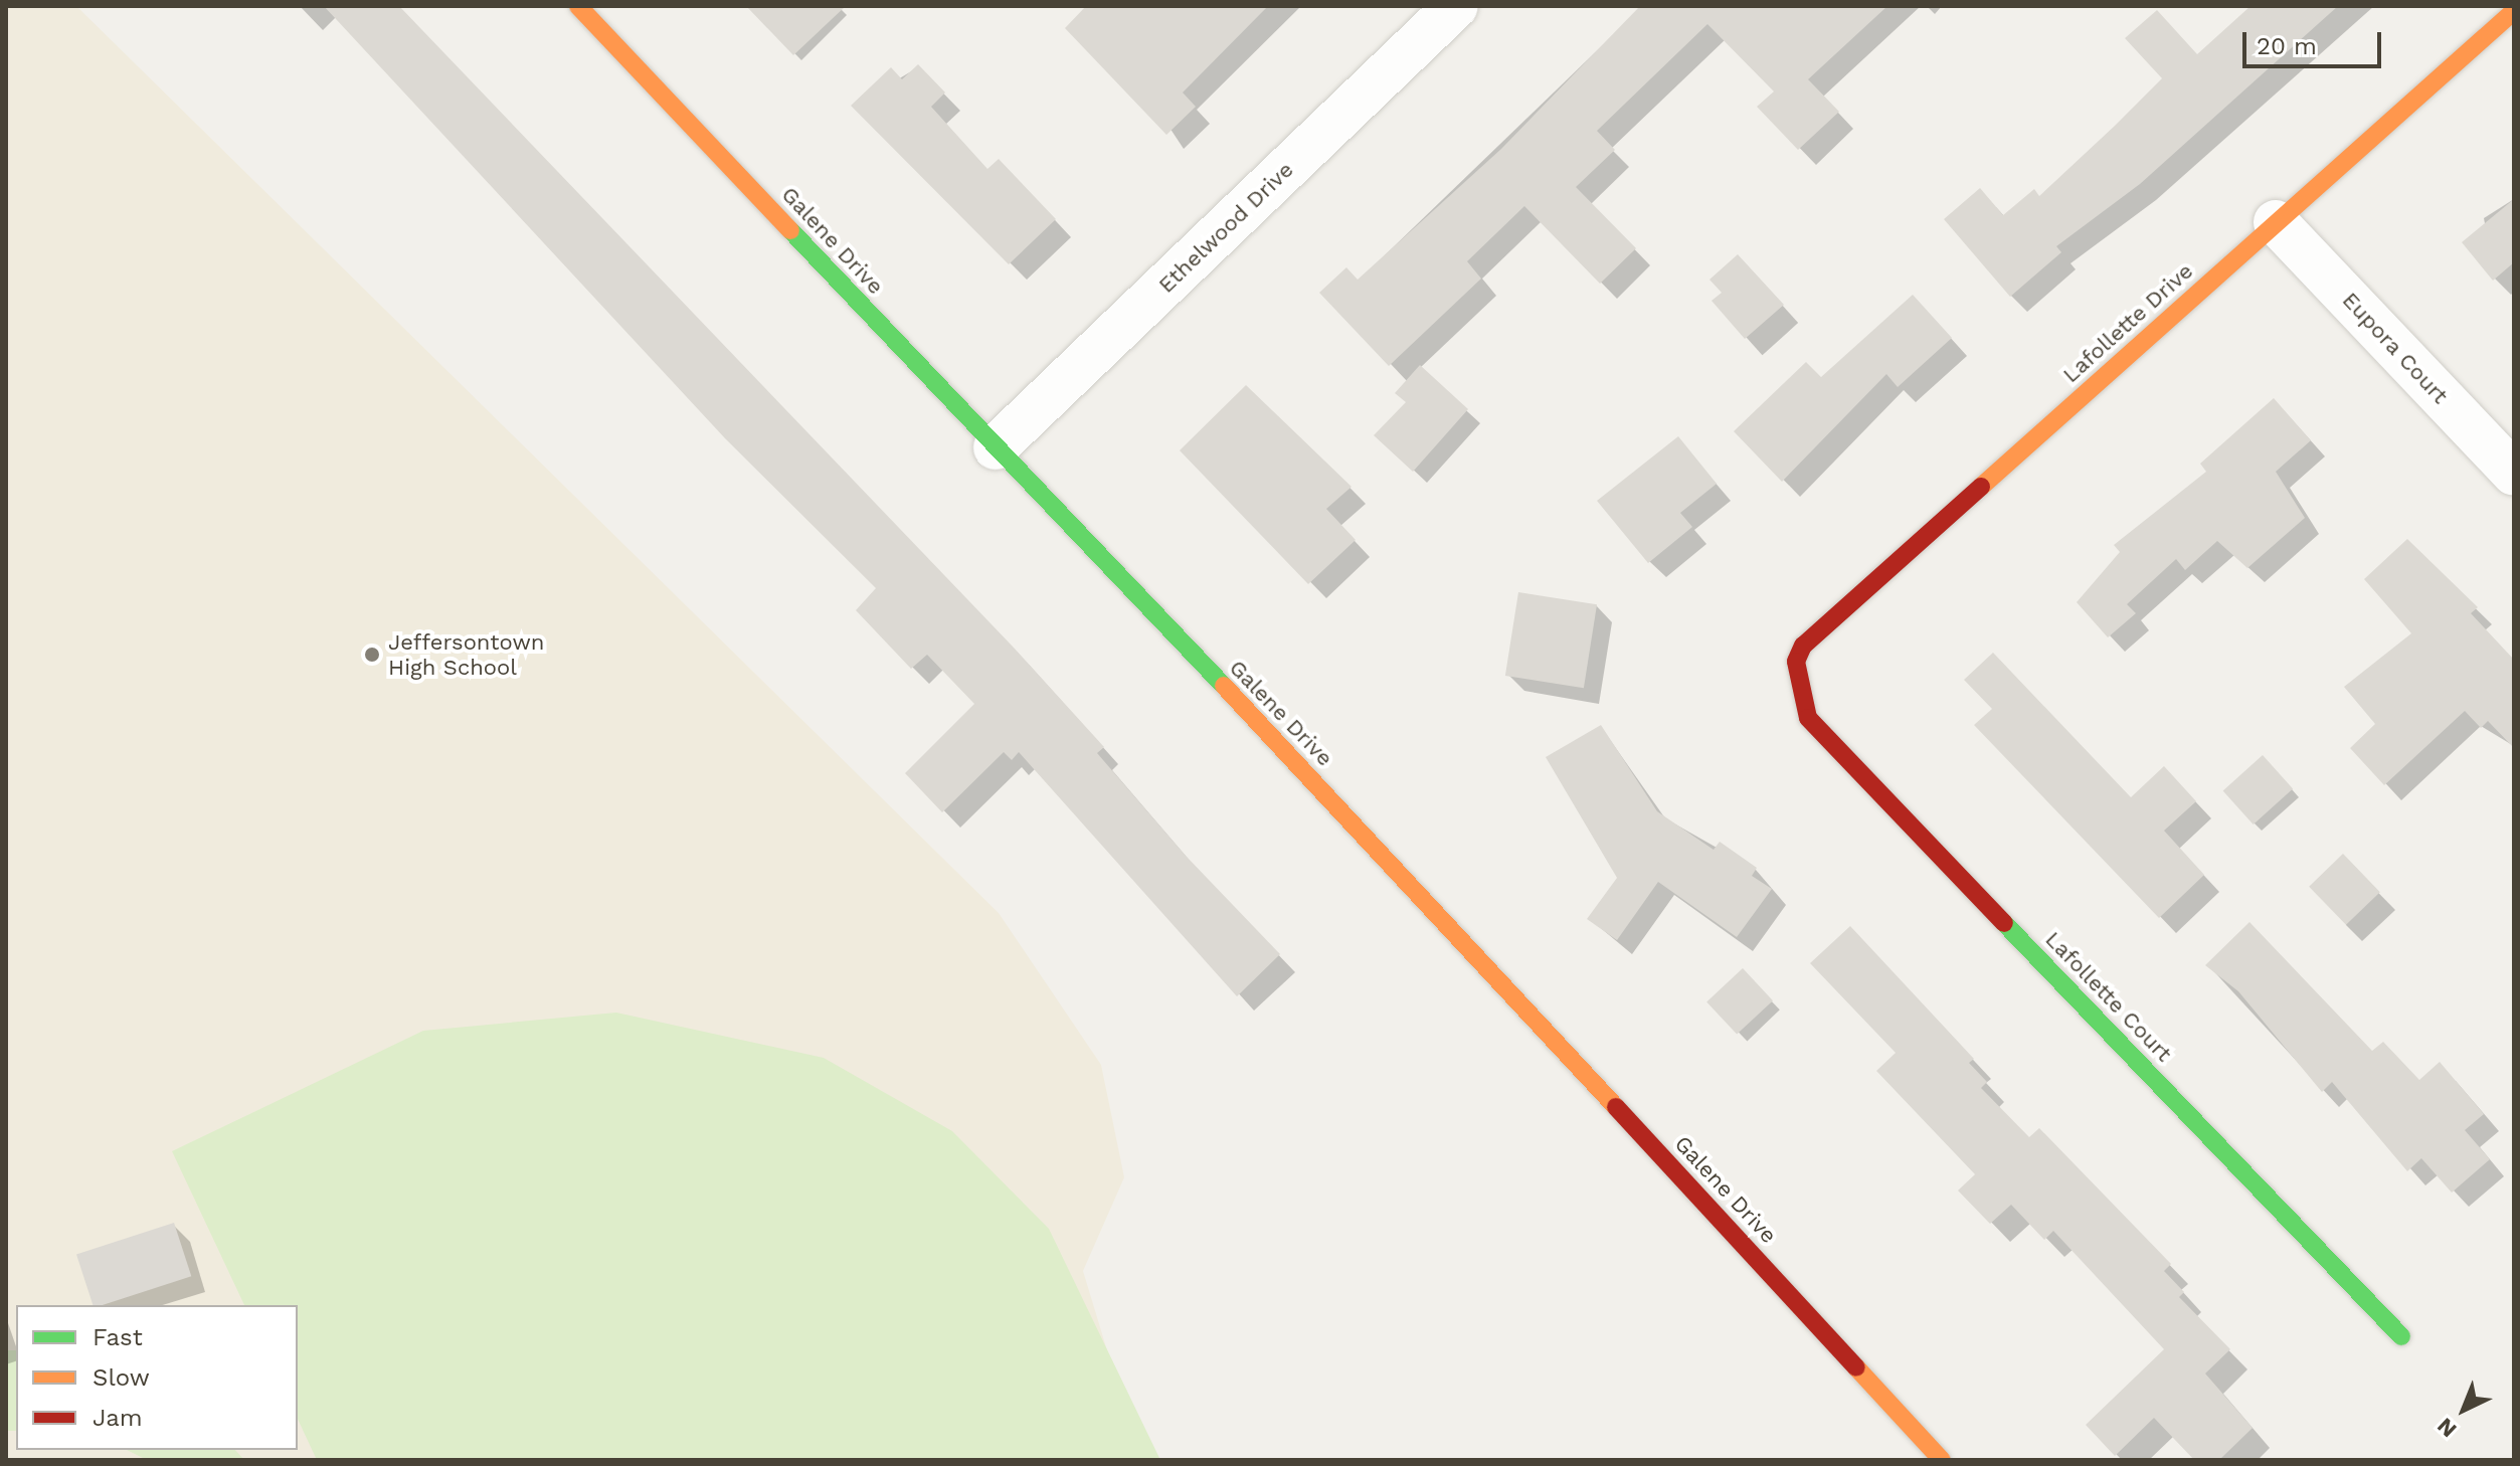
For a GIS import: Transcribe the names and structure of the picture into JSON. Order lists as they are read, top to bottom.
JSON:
{
  "streets": {
    "street": [
      "Ethelwood Drive",
      "Galene Drive",
      "Lafollette Drive",
      "Eupora Court",
      "Lafollette Court"
    ]
  },
  "crossings": [
    ["Ethelwood Drive", "Galene Drive"],
    ["Lafollette Drive", "Eupora Court"],
    ["Lafollette Drive", "Lafollette Court"]
  ],
  "places": ["Jeffersontown High School"],
  "legend": ["Fast", "Slow", "Jam"],
  "scale_bar": "20 m",
  "north": "bottom left"
}
